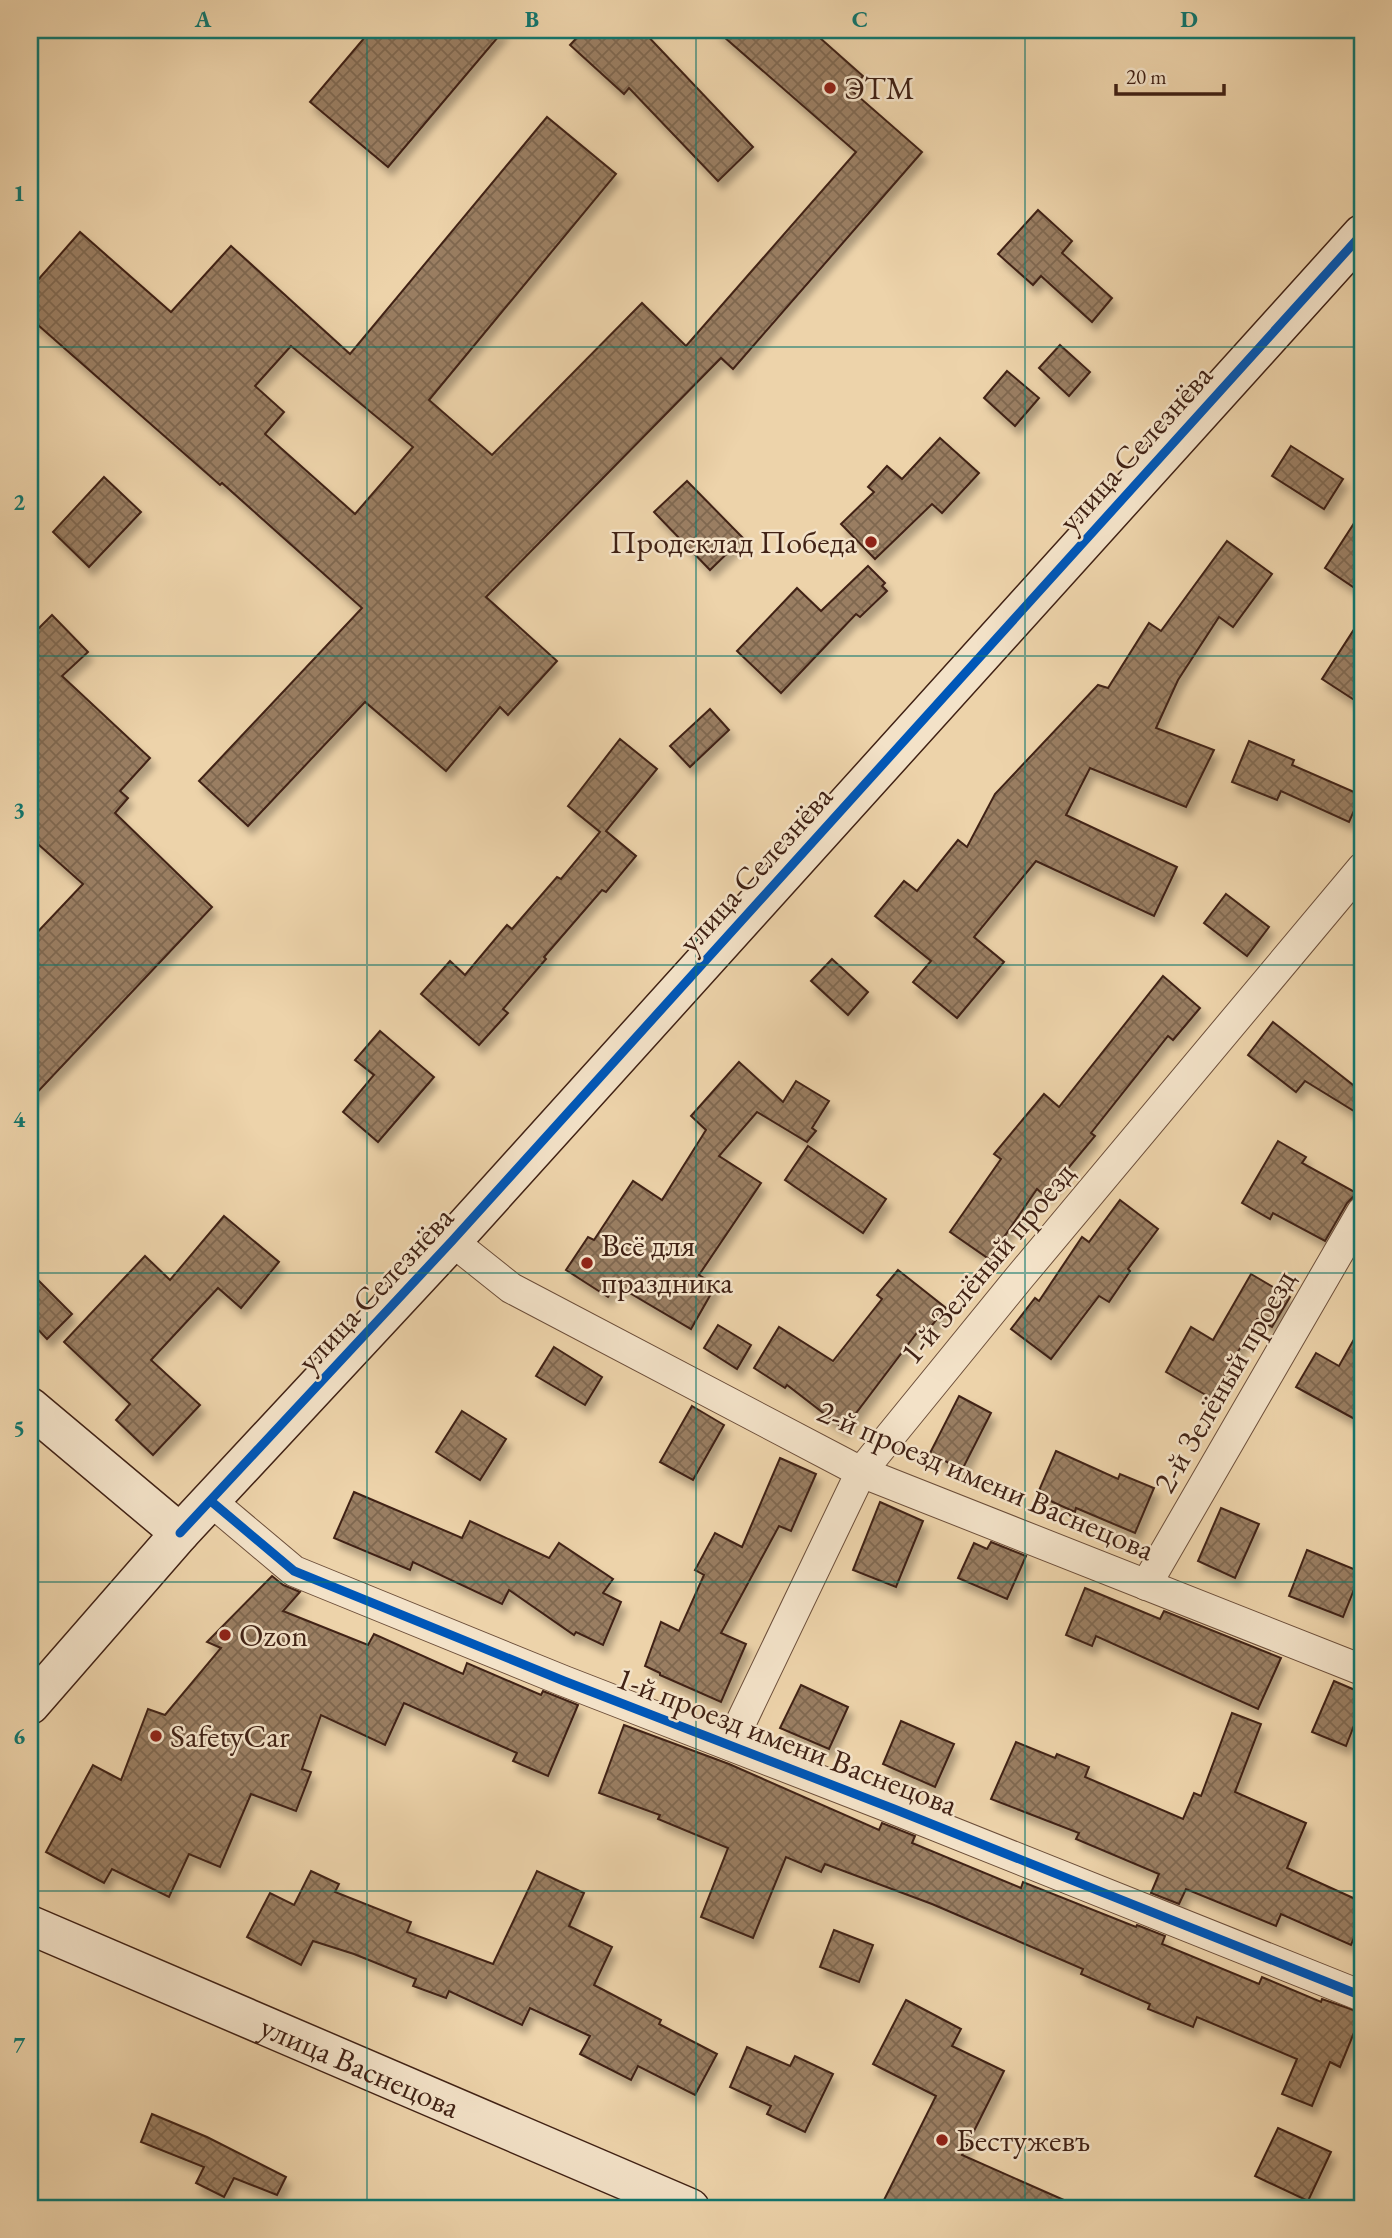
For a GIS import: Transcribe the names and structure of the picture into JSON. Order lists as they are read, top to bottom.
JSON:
{
  "streets": {
    "street": [
      "улица Селезнёва",
      "1-й Зелёный проезд",
      "2-й Зелёный проезд",
      "2-й проезд имени Васнецова",
      "1-й проезд имени Васнецова",
      "улица Васнецова"
    ]
  },
  "crossings": [
    ["улица Селезнёва", "2-й проезд имени Васнецова"],
    ["улица Селезнёва", "1-й проезд имени Васнецова"],
    ["1-й Зелёный проезд", "2-й проезд имени Васнецова"],
    ["1-й Зелёный проезд", "1-й проезд имени Васнецова"],
    ["2-й Зелёный проезд", "2-й проезд имени Васнецова"]
  ],
  "places": [
    "ЭТМ",
    "Продсклад Победа",
    "Всё для праздника",
    "Ozon",
    "SafetyCar",
    "Бестужевъ"
  ],
  "scale_bar": "20 m",
  "grid": {
    "columns": [
      "A",
      "B",
      "C",
      "D"
    ],
    "rows": [
      "1",
      "2",
      "3",
      "4",
      "5",
      "6",
      "7"
    ]
  }
}
